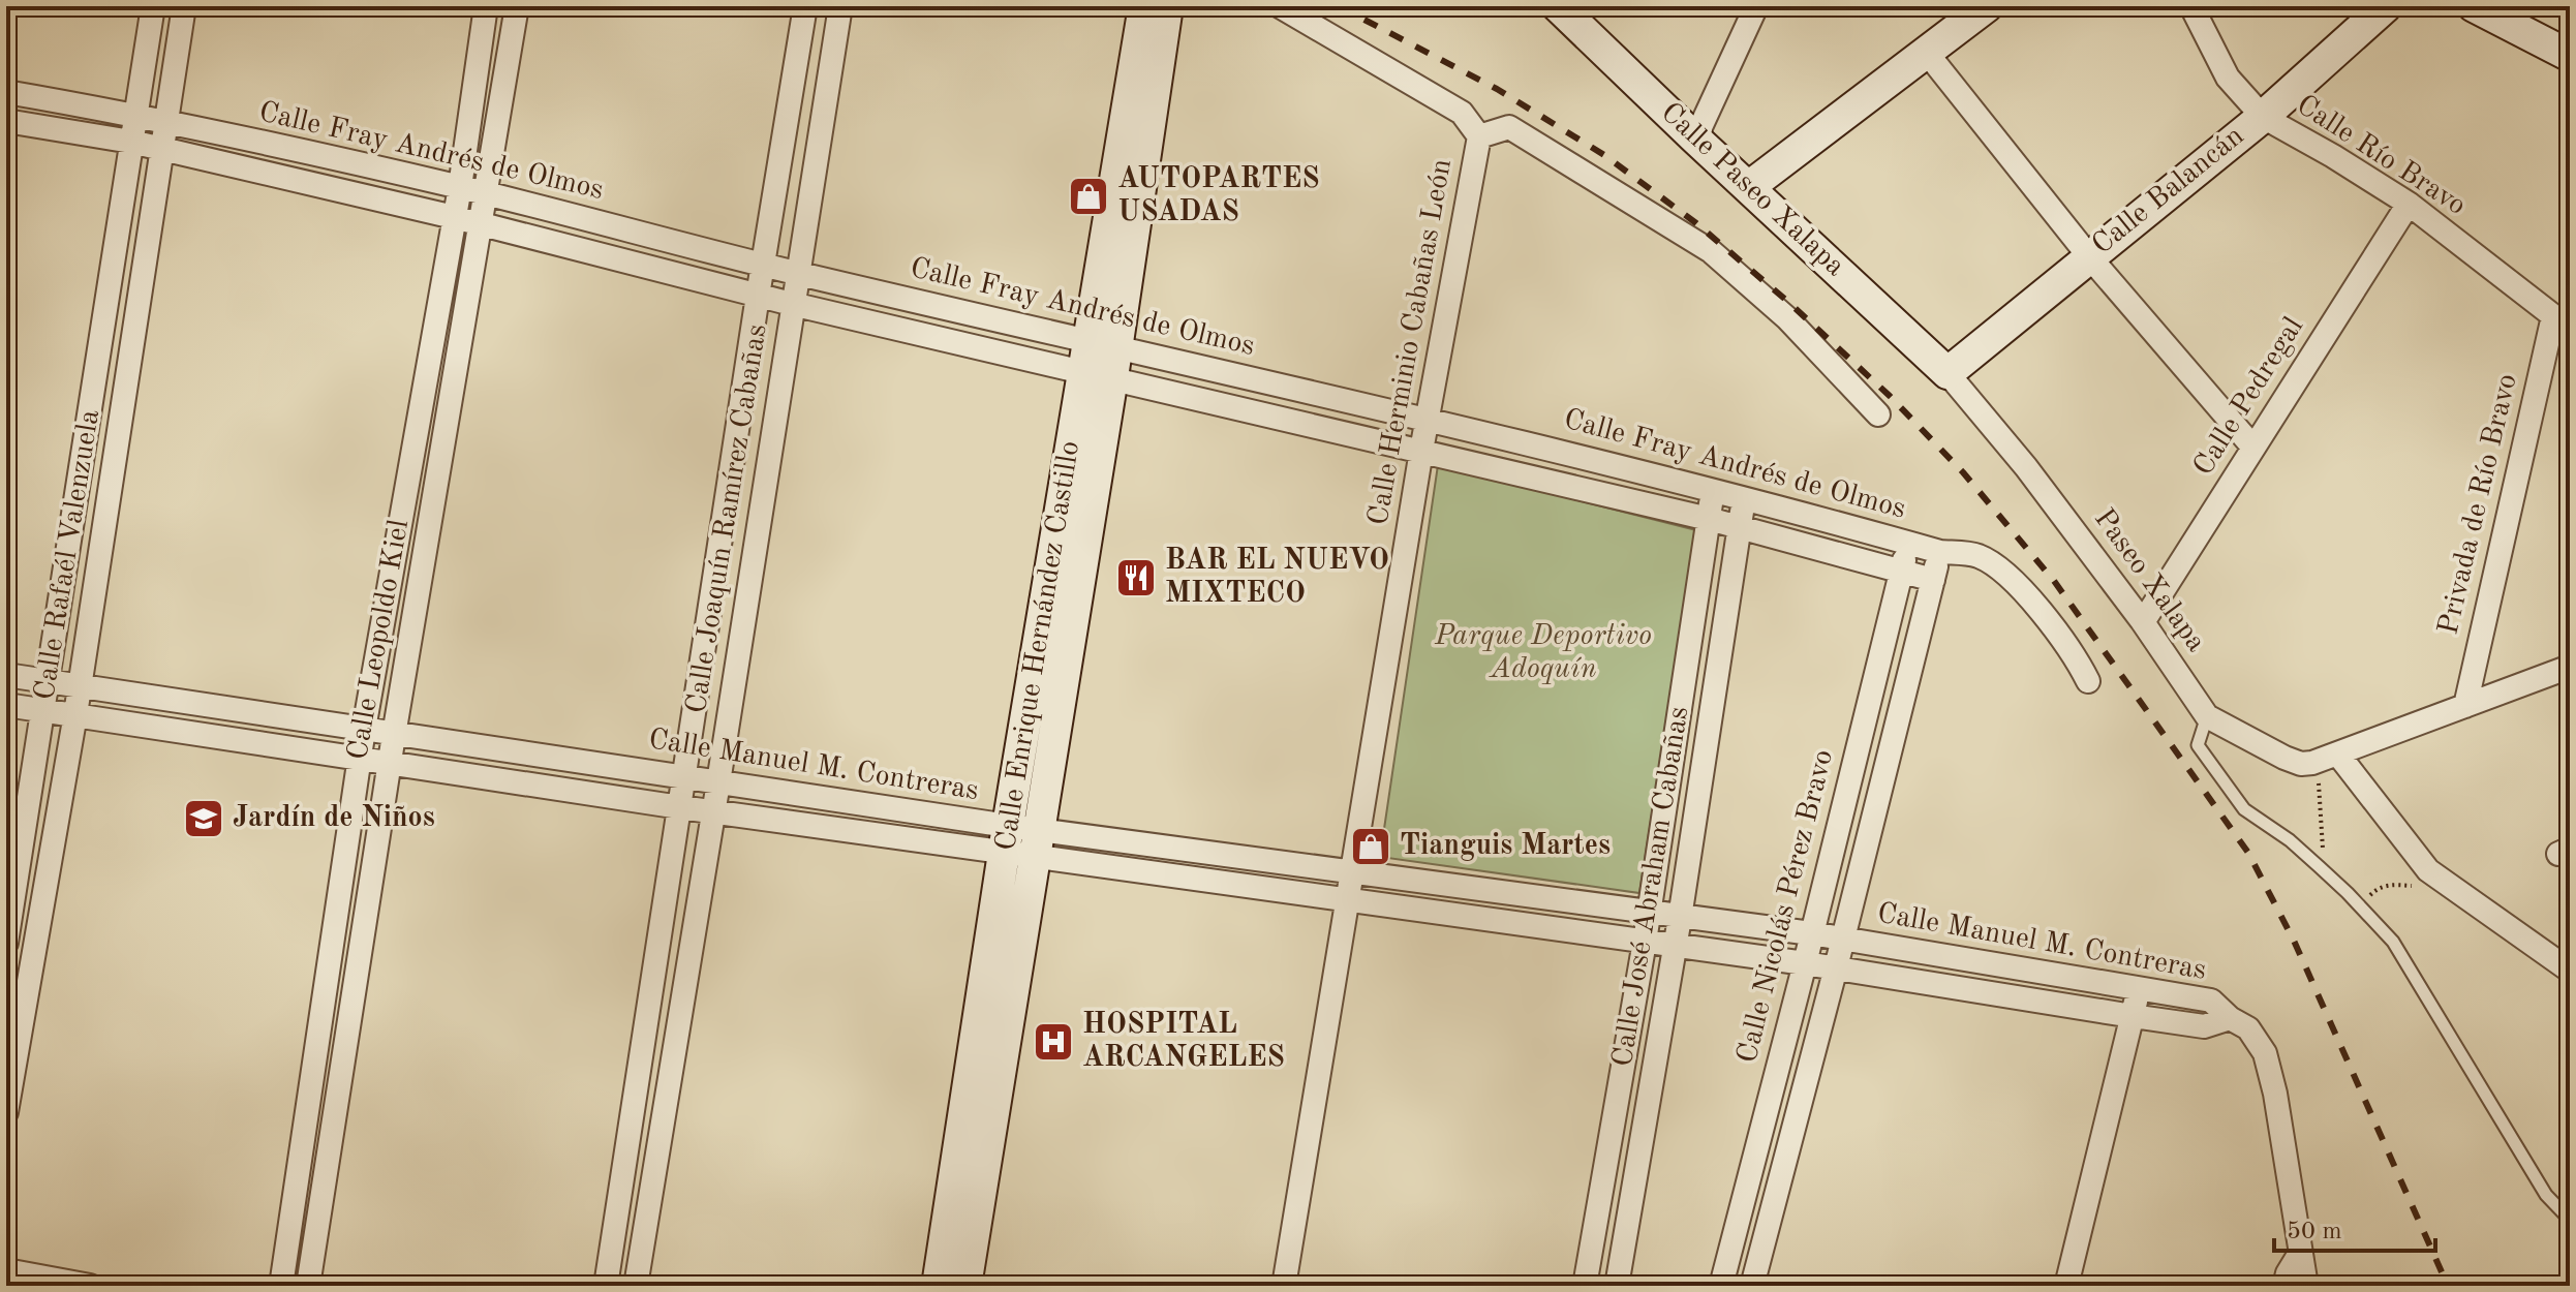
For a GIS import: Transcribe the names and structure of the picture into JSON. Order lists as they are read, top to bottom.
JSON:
{
  "streets": {
    "main road": ["Calle Paseo Xalapa", "Calle Balancán", "Calle Enrique Hernández Castillo"],
    "street": [
      "Calle Fray Andrés de Olmos",
      "Calle Río Bravo",
      "Calle Herminio Cabañas León",
      "Calle Pedregal",
      "Privada de Río Bravo",
      "Calle Joaquín Ramírez Cabañas",
      "Calle Rafaél Valenzuela",
      "Paseo Xalapa",
      "Calle Leopoldo Kiel",
      "Calle Manuel M. Contreras",
      "Calle José Abraham Cabañas",
      "Calle Nicolás Pérez Bravo"
    ]
  },
  "crossings": [
    ["Calle Fray Andrés de Olmos", "Calle Herminio Cabañas León"],
    ["Calle Fray Andrés de Olmos", "Calle Joaquín Ramírez Cabañas"],
    ["Calle Fray Andrés de Olmos", "Calle Rafaél Valenzuela"],
    ["Calle Fray Andrés de Olmos", "Calle Leopoldo Kiel"],
    ["Calle Fray Andrés de Olmos", "Calle Enrique Hernández Castillo"],
    ["Calle Fray Andrés de Olmos", "Calle José Abraham Cabañas"],
    ["Calle Fray Andrés de Olmos", "Calle Nicolás Pérez Bravo"],
    ["Calle Río Bravo", "Calle Balancán"],
    ["Calle Río Bravo", "Calle Pedregal"],
    ["Calle Río Bravo", "Privada de Río Bravo"],
    ["Calle Paseo Xalapa", "Calle Balancán"],
    ["Calle Paseo Xalapa", "Paseo Xalapa"],
    ["Calle Balancán", "Paseo Xalapa"],
    ["Calle Herminio Cabañas León", "Calle Manuel M. Contreras"],
    ["Calle Pedregal", "Paseo Xalapa"],
    ["Privada de Río Bravo", "Paseo Xalapa"],
    ["Calle Joaquín Ramírez Cabañas", "Calle Manuel M. Contreras"],
    ["Calle Rafaél Valenzuela", "Calle Manuel M. Contreras"],
    ["Calle Leopoldo Kiel", "Calle Manuel M. Contreras"],
    ["Calle Enrique Hernández Castillo", "Calle Manuel M. Contreras"],
    ["Calle Manuel M. Contreras", "Calle José Abraham Cabañas"],
    ["Calle Manuel M. Contreras", "Calle Nicolás Pérez Bravo"]
  ],
  "parks": ["Parque Deportivo Adoquín"],
  "places": {
    "shop": ["AUTOPARTES USADAS", "Tianguis Martes"],
    "restaurant": ["BAR EL NUEVO MIXTECO"],
    "school or university": ["Jardín de Niños"],
    "hospital": ["HOSPITAL ARCANGELES"]
  },
  "scale_bar": "50 m"
}
